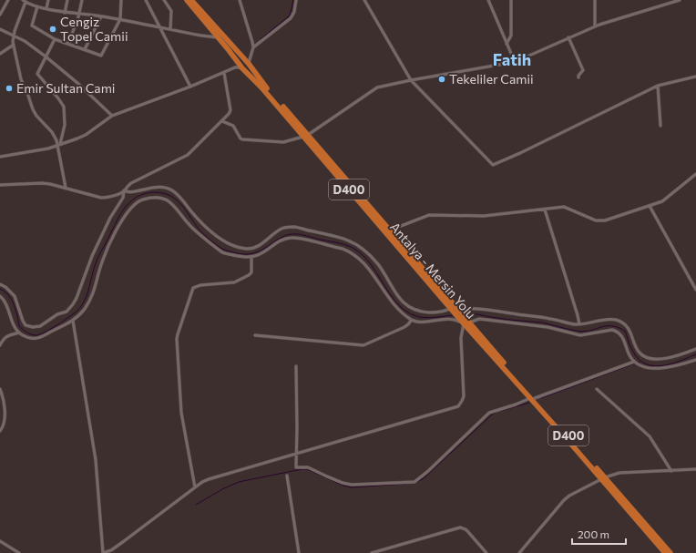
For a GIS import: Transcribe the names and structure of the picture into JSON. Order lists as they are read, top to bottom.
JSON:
{
  "streets": {
    "highway": ["D400", "Antalya - Mersin Yolu"]
  },
  "districts": ["Fatih"],
  "places": ["Cengiz Topel Camii", "Tekeliler Camii", "Emir Sultan Cami"],
  "scale_bar": "200 m"
}
